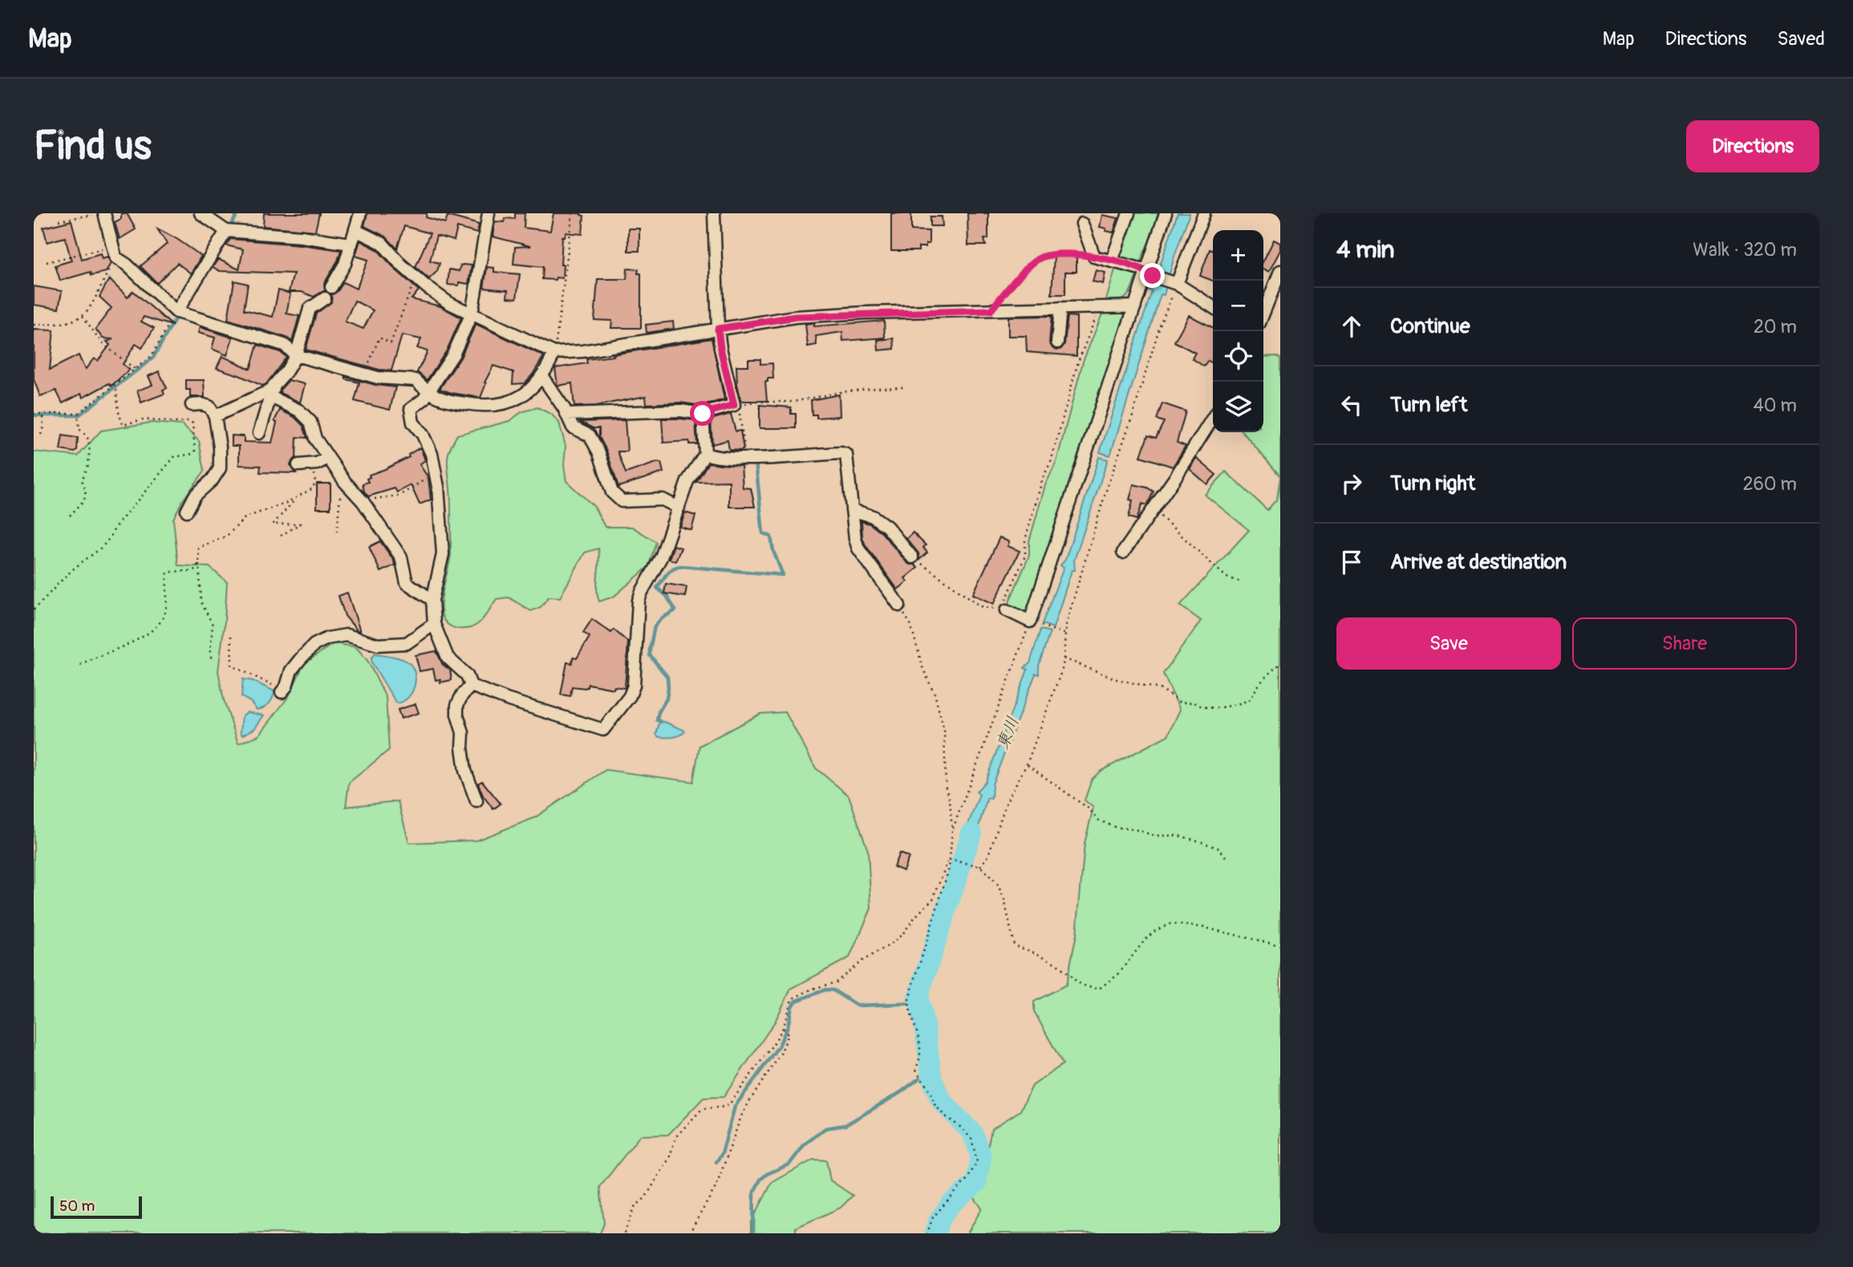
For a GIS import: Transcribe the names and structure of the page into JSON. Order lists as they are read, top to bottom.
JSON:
{
  "water": ["東川"],
  "scale_bar": "50 m",
  "page": {
    "header": "Map",
    "nav": ["Map", "Directions", "Saved"],
    "buttons": [
      "Directions",
      ["Save", "Share"]
    ],
    "title": "Find us",
    "heading": ["4 min", "Walk · 320 m"],
    "map_buttons": ["+", "−"],
    "list": [
      ["Continue", "20 m"],
      ["Turn left", "40 m"],
      ["Turn right", "260 m"],
      "Arrive at destination"
    ],
    "scale": "50 m"
  }
}
